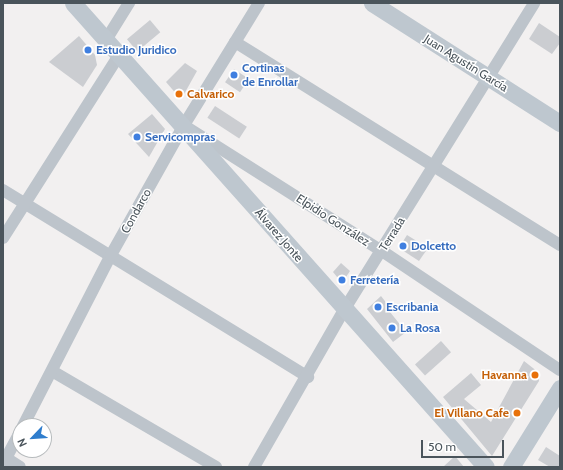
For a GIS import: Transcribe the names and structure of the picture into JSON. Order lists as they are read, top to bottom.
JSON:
{
  "streets": {
    "street": [
      "Juan Agustín García",
      "Condarco",
      "Elpidio González",
      "Terrada",
      "Álvarez Jonte"
    ]
  },
  "crossings": [
    ["Juan Agustín García", "Terrada"],
    ["Condarco", "Elpidio González"],
    ["Condarco", "Álvarez Jonte"],
    ["Elpidio González", "Terrada"],
    ["Elpidio González", "Álvarez Jonte"],
    ["Terrada", "Álvarez Jonte"]
  ],
  "places": [
    "Estudio Juridico",
    "Cortinas de Enrollar",
    "Calvarico",
    "Servicompras",
    "Dolcetto",
    "Ferretería",
    "Escribania",
    "La Rosa",
    "Havanna",
    "El Villano Cafe"
  ],
  "scale_bar": "50 m",
  "north": "bottom left"
}
